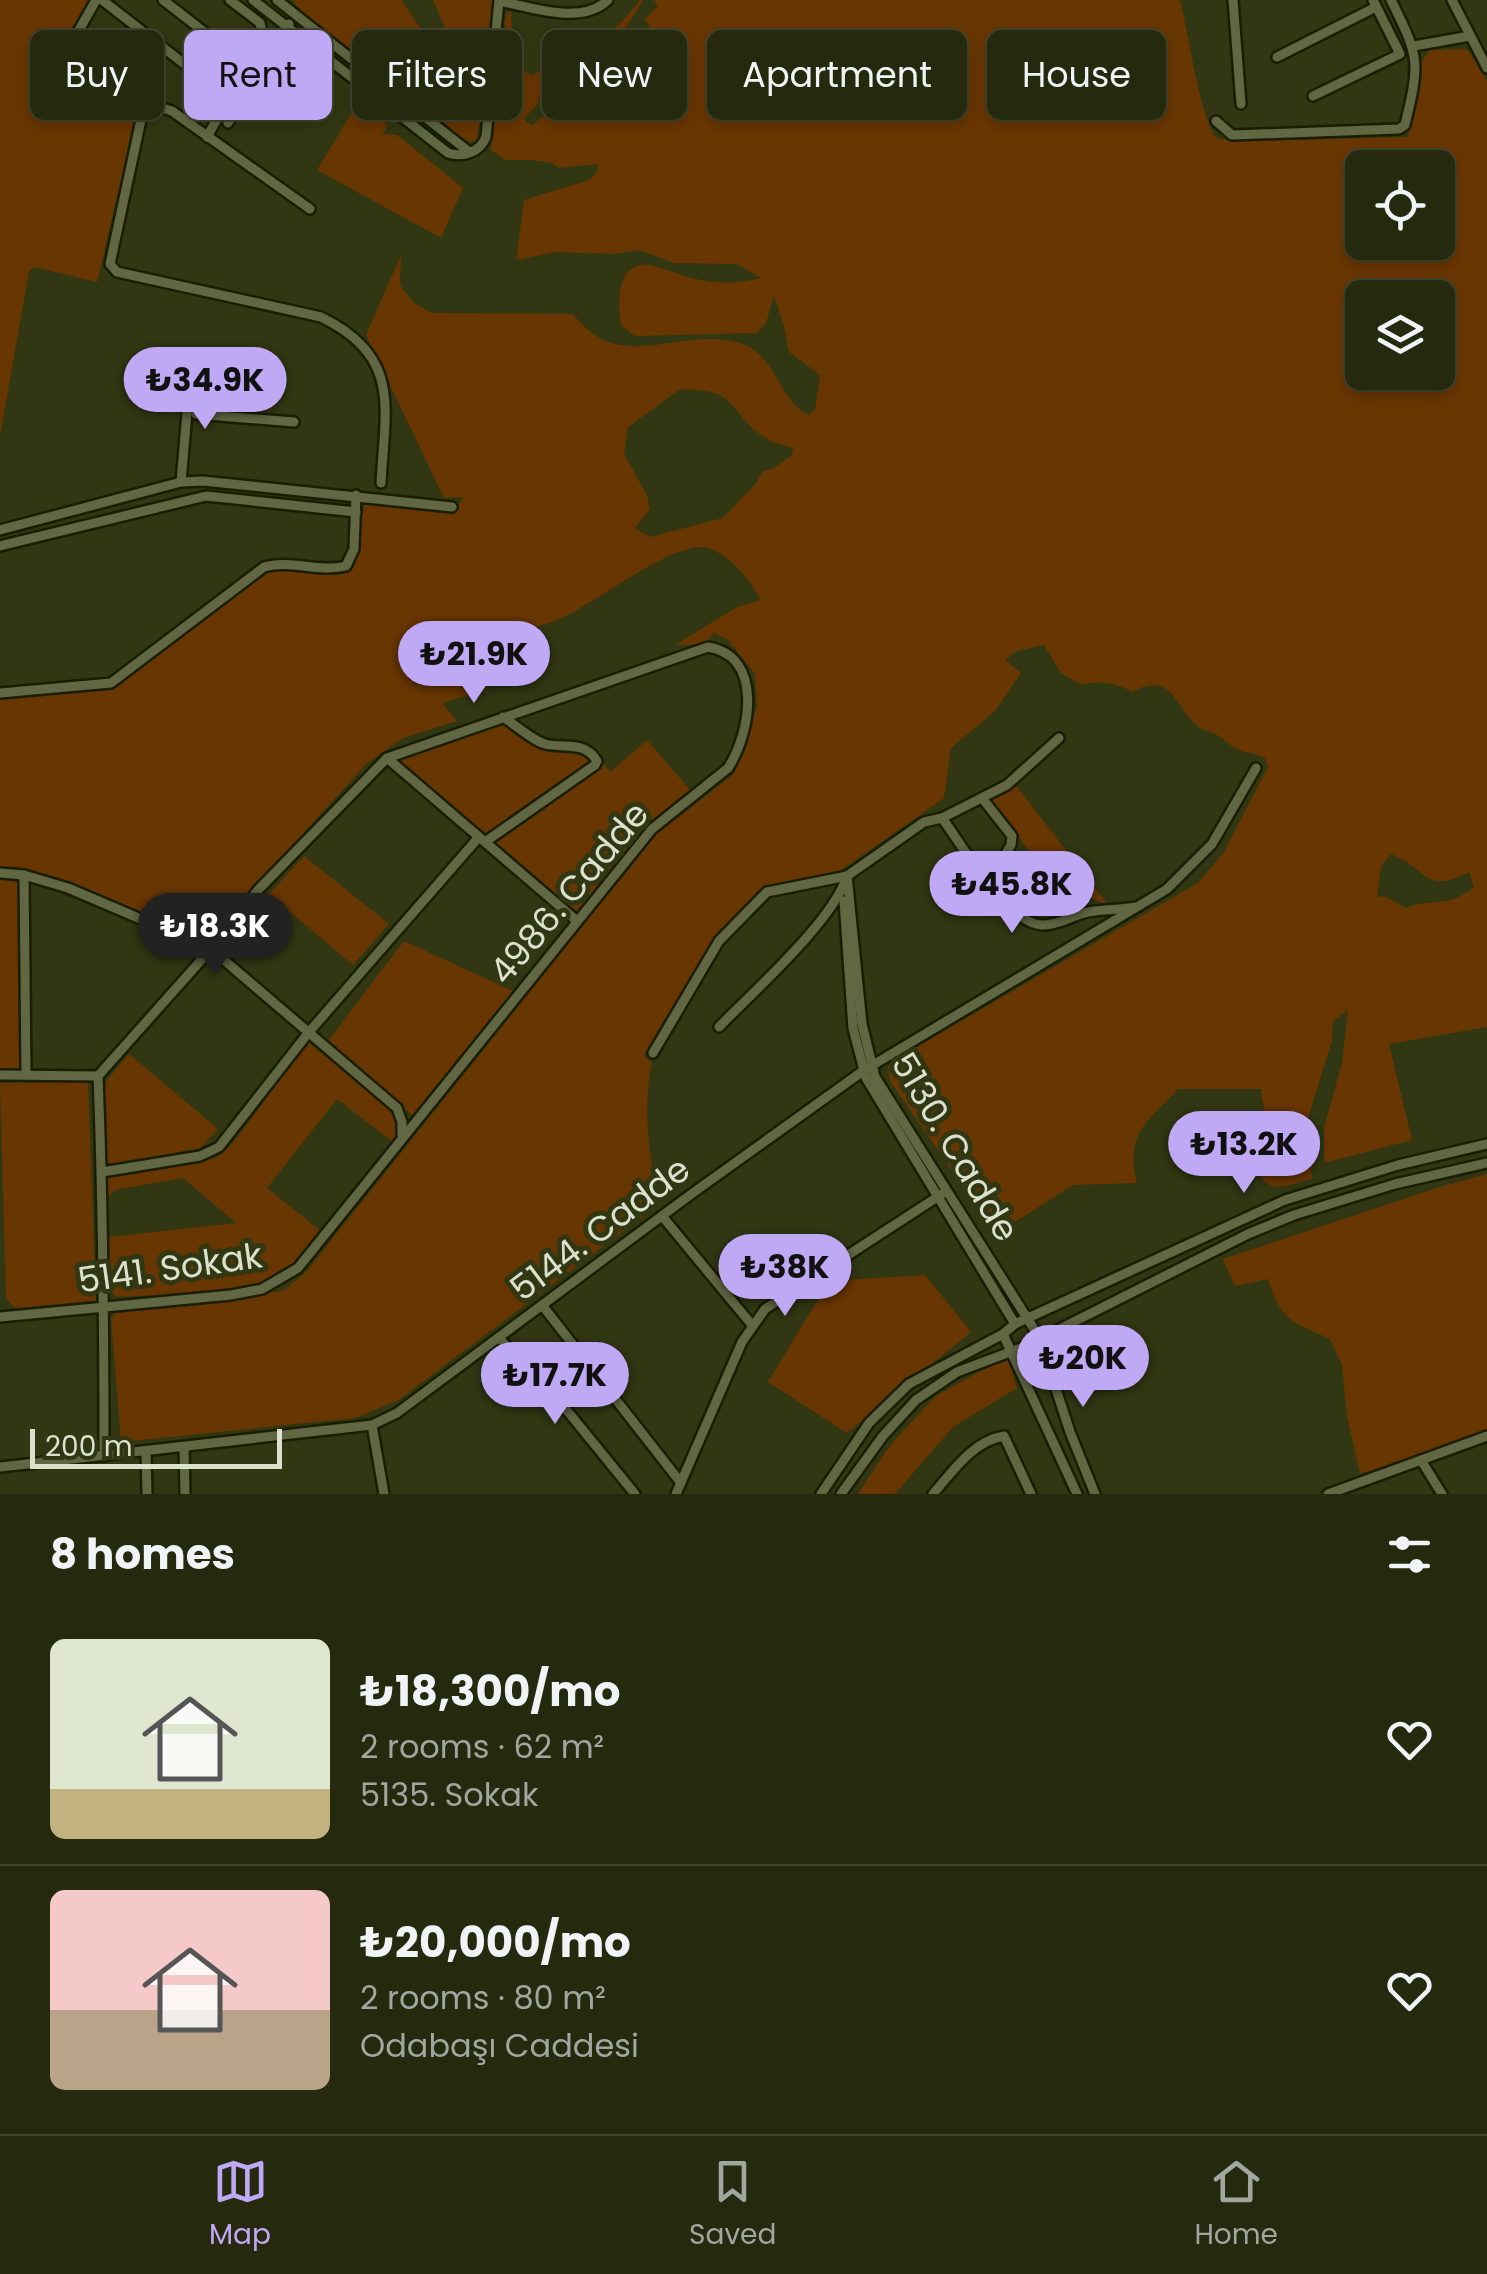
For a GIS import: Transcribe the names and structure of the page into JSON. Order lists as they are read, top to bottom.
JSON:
{
  "streets": {
    "street": [
      "4986. Cadde",
      "5130. Cadde",
      "5144. Cadde",
      "5141. Sokak"
    ]
  },
  "crossings": [
    ["4986. Cadde", "5141. Sokak"],
    ["5130. Cadde", "5144. Cadde"]
  ],
  "scale_bar": "200 m",
  "page": {
    "chip": [
      "Buy",
      "Rent",
      "Filters",
      "New",
      "Apartment",
      "House"
    ],
    "price": [
      "₺34.9K",
      "₺21.9K",
      "₺45.8K",
      "₺18.3K",
      "₺13.2K",
      "₺38K",
      "₺20K",
      "₺17.7K"
    ],
    "scale": "200 m",
    "heading": "8 homes",
    "list": [
      {
        "name": "₺18,300/mo",
        "note": "2 rooms · 62 m² · 5135. Sokak"
      },
      {
        "name": "₺20,000/mo",
        "note": "2 rooms · 80 m² · Odabaşı Caddesi"
      }
    ],
    "tabs": ["Map", "Saved", "Home"]
  }
}
